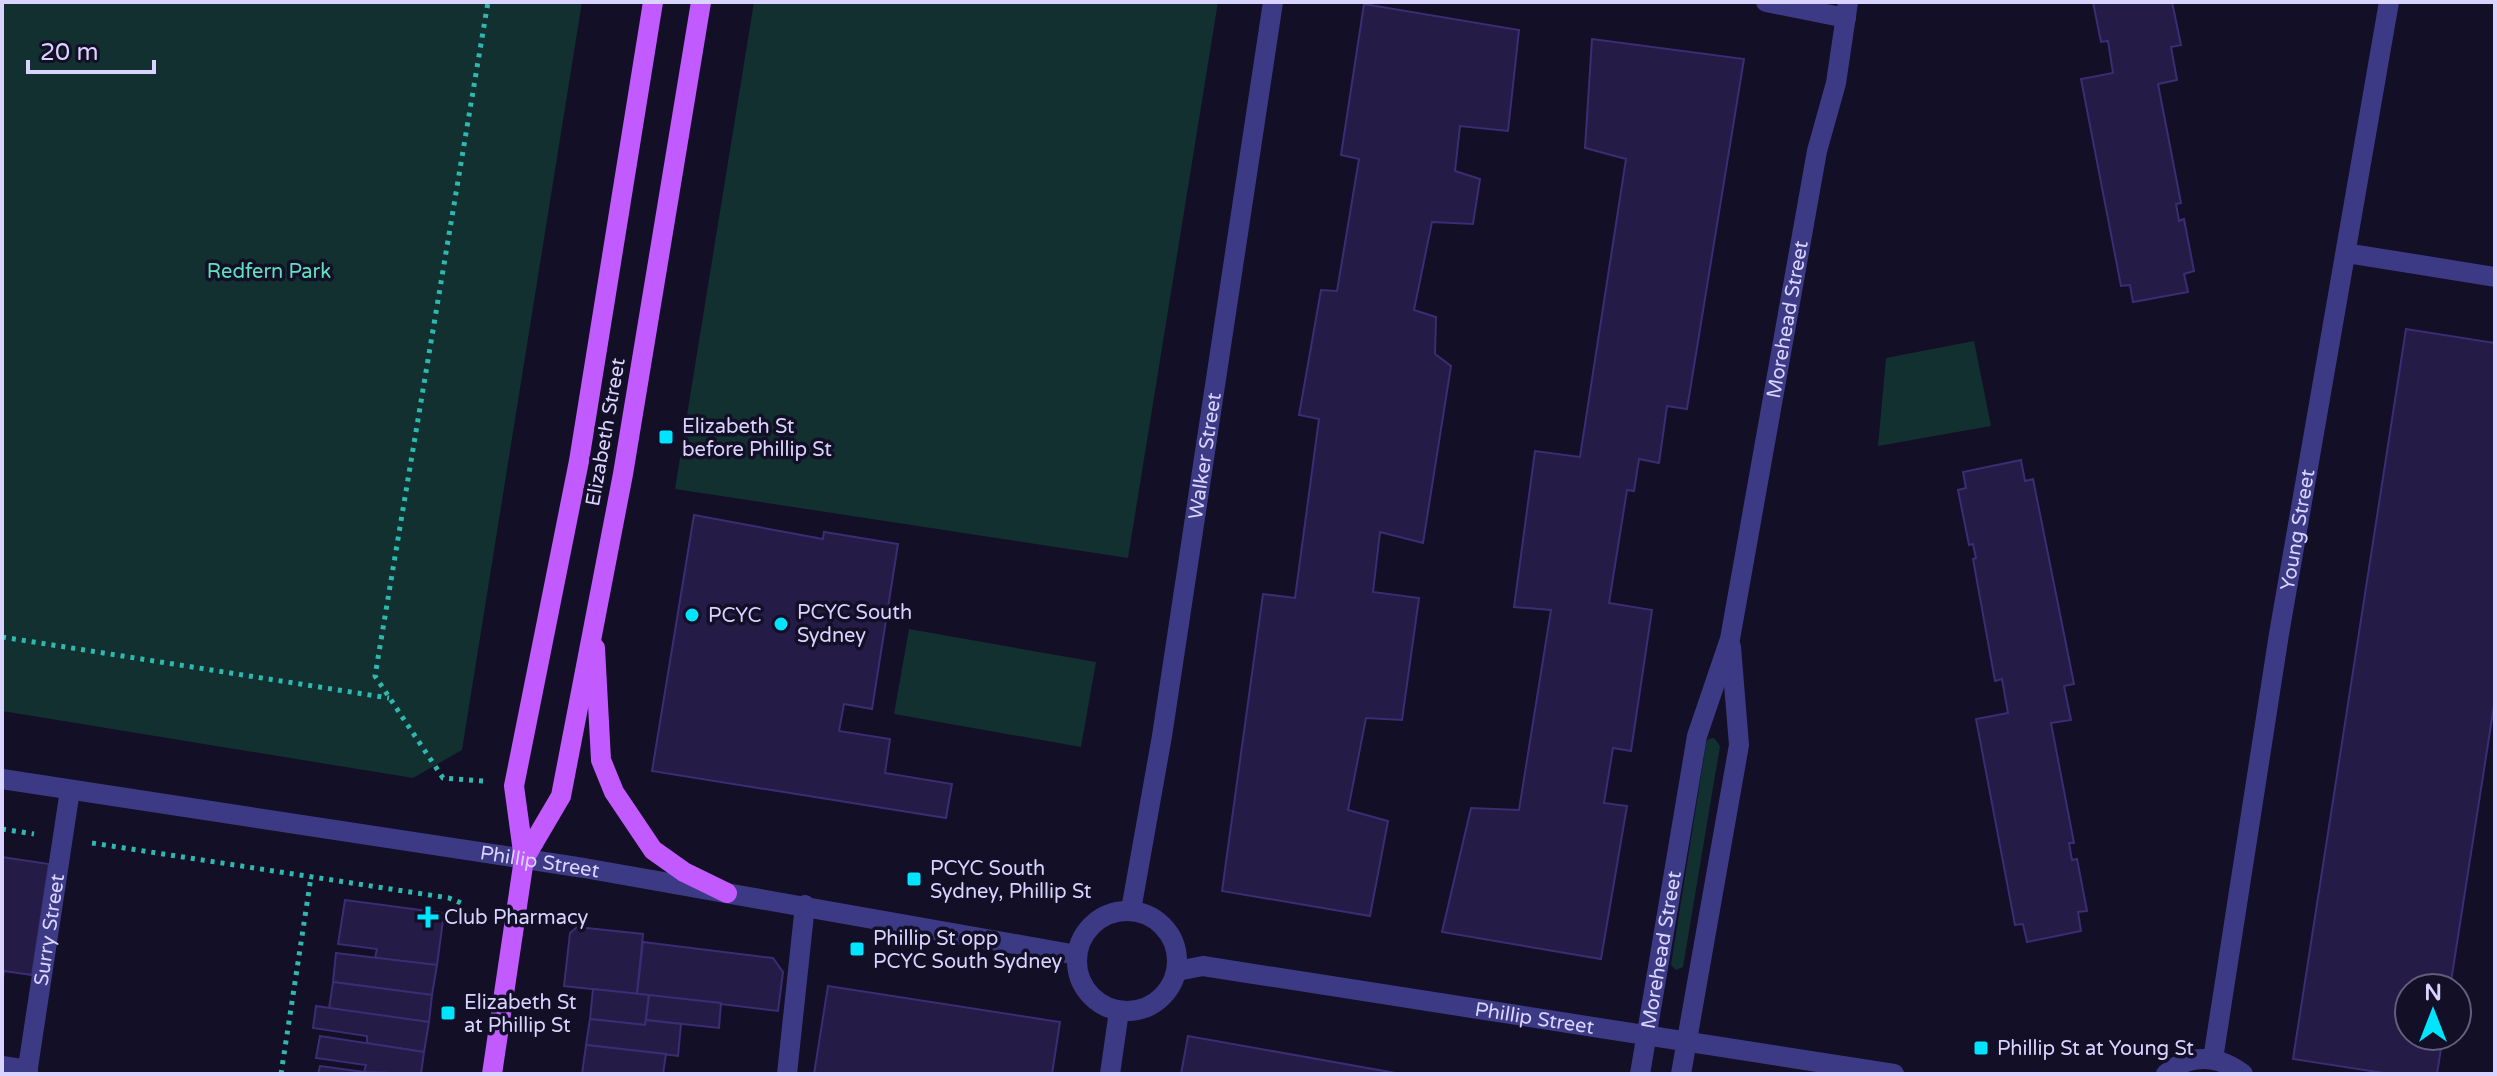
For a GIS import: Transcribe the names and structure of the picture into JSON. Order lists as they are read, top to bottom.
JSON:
{
  "streets": {
    "main road": ["Elizabeth Street"],
    "street": [
      "Morehead Street",
      "Walker Street",
      "Young Street",
      "Phillip Street",
      "Surry Street"
    ]
  },
  "crossings": [
    ["Morehead Street", "Phillip Street"],
    ["Elizabeth Street", "Phillip Street"],
    ["Walker Street", "Phillip Street"],
    ["Phillip Street", "Surry Street"]
  ],
  "parks": ["Redfern Park"],
  "places": {
    "transit": [
      "Elizabeth St before Phillip St",
      "PCYC South Sydney, Phillip St",
      "Phillip St opp PCYC South Sydney",
      "Elizabeth St at Phillip St",
      "Phillip St at Young St"
    ],
    "other": ["PCYC", "PCYC South Sydney"],
    "health": ["Club Pharmacy"]
  },
  "scale_bar": "20 m",
  "north": "top"
}
